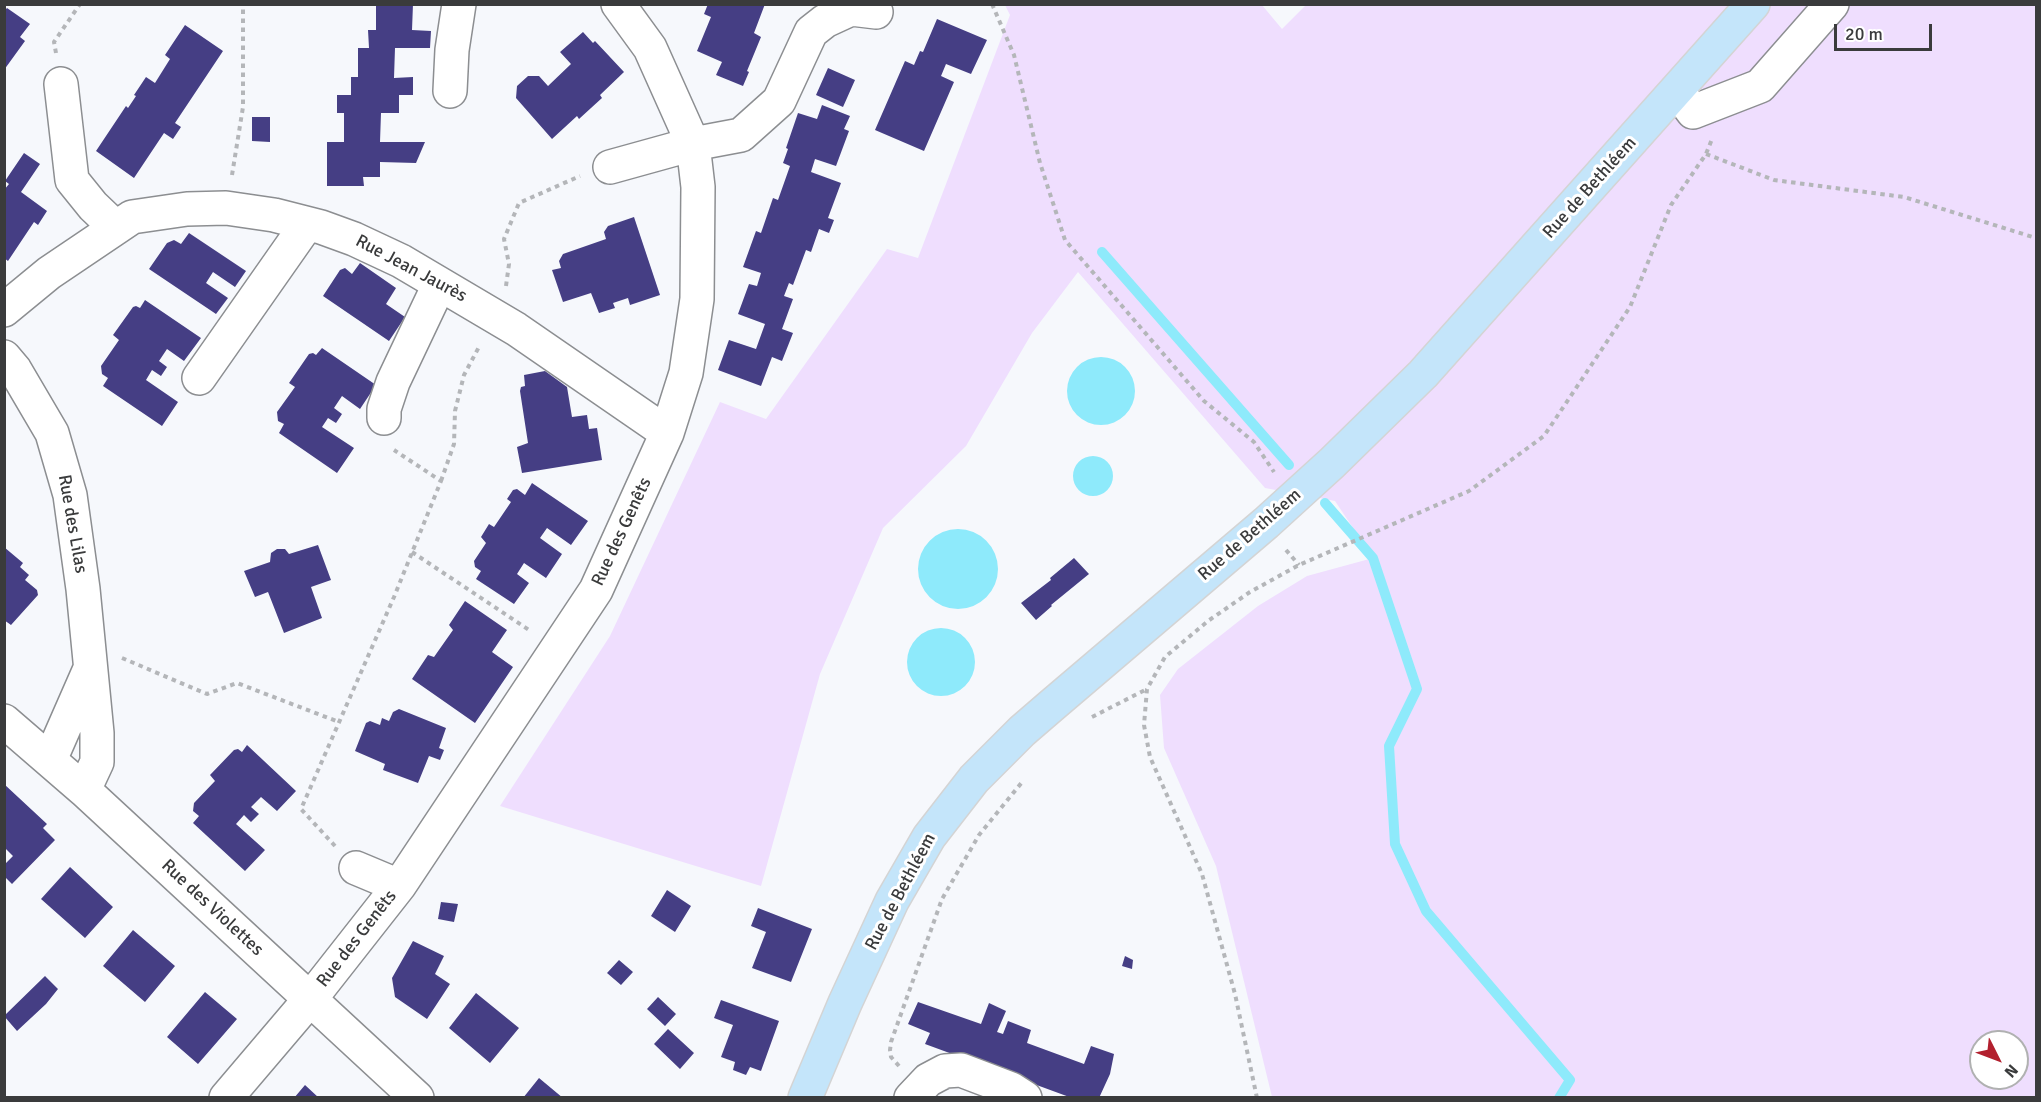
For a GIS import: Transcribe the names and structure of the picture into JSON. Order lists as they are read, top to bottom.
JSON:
{
  "streets": {
    "main road": ["Rue de Bethléem"],
    "street": [
      "Rue Jean Jaurès",
      "Rue des Lilas",
      "Rue des Genêts",
      "Rue des Violettes"
    ]
  },
  "crossings": [
    ["Rue Jean Jaurès", "Rue des Genêts"],
    ["Rue des Lilas", "Rue des Violettes"],
    ["Rue des Genêts", "Rue des Violettes"]
  ],
  "scale_bar": "20 m",
  "north": "bottom right"
}
